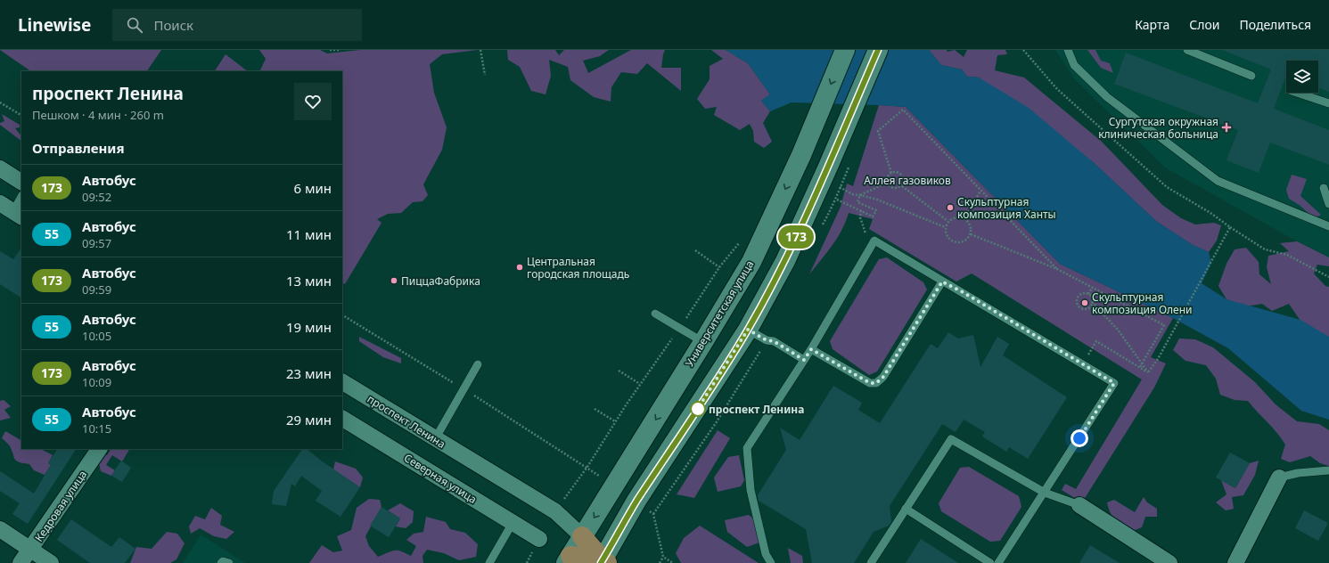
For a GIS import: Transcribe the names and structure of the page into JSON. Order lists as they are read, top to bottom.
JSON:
{
  "streets": {
    "main road": ["Университетская улица", "проспект Ленина"],
    "street": ["Северная улица", "Кедровая улица"]
  },
  "crossings": [
    ["Университетская улица", "проспект Ленина"]
  ],
  "parks": ["Аллея газовиков"],
  "places": {
    "health": ["Сургутская окружная клиническая больница"],
    "other": [
      "Скульптурная композиция Ханты",
      "Центральная городская площадь",
      "ПиццаФабрика",
      "Скульптурная композиция Олени",
      "проспект Ленина"
    ]
  },
  "lines": ["bus line 173"],
  "page": {
    "header": "Linewise",
    "search": "Поиск",
    "nav": ["Карта", "Слои", "Поделиться"],
    "on_map": "173",
    "heading": [
      ["проспект Ленина", "Пешком · 4 мин · 260 m"],
      "Отправления"
    ],
    "list": [
      {
        "mark": "173",
        "name": "Автобус",
        "note": "09:52",
        "value": "6 мин"
      },
      {
        "mark": "55",
        "name": "Автобус",
        "note": "09:57",
        "value": "11 мин"
      },
      {
        "mark": "173",
        "name": "Автобус",
        "note": "09:59",
        "value": "13 мин"
      },
      {
        "mark": "55",
        "name": "Автобус",
        "note": "10:05",
        "value": "19 мин"
      },
      {
        "mark": "173",
        "name": "Автобус",
        "note": "10:09",
        "value": "23 мин"
      },
      {
        "mark": "55",
        "name": "Автобус",
        "note": "10:15",
        "value": "29 мин"
      }
    ]
  }
}
